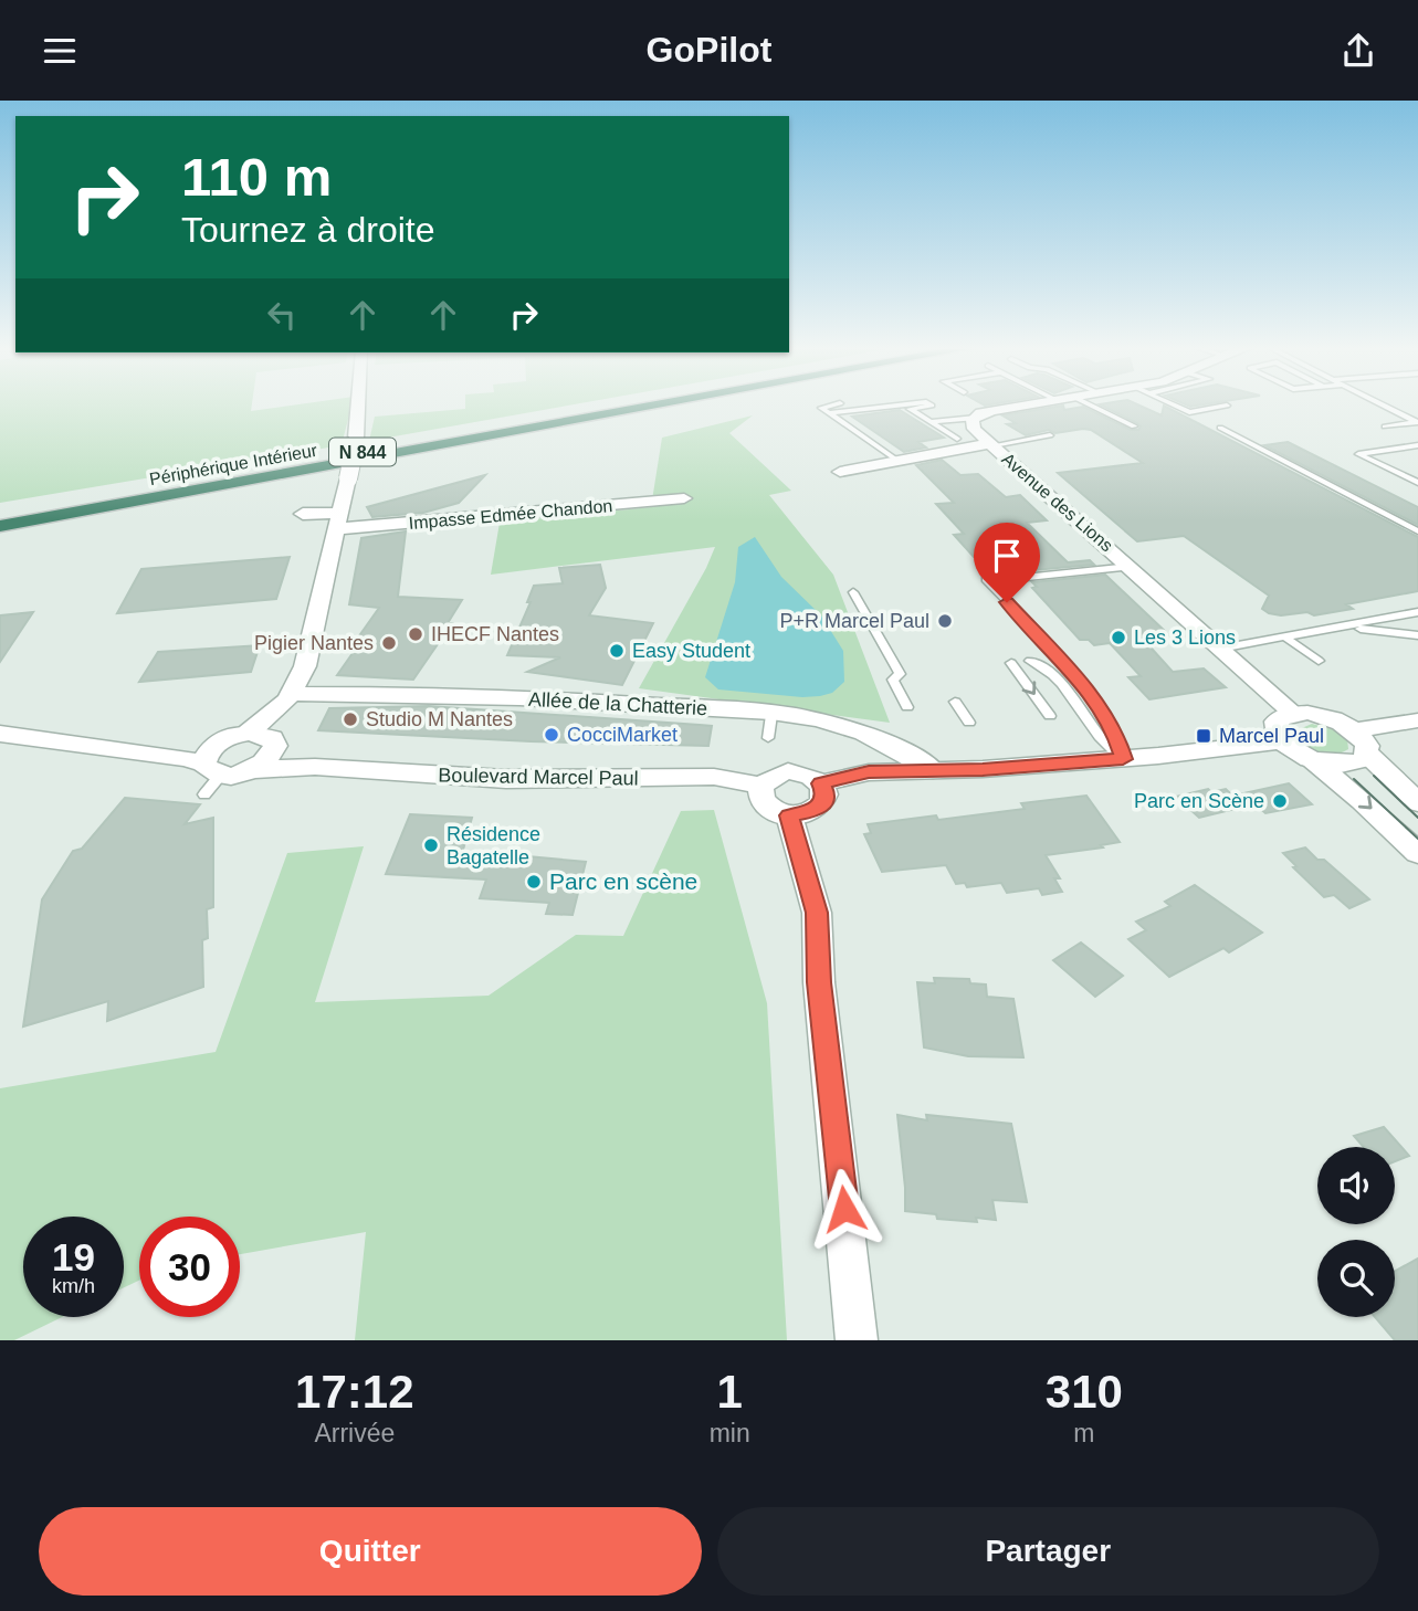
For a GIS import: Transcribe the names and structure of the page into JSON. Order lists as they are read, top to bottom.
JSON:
{
  "streets": {
    "highway": ["N 844", "Périphérique Intérieur"],
    "street": [
      "Avenue des Lions",
      "Impasse Edmée Chandon",
      "Allée de la Chatterie",
      "Boulevard Marcel Paul"
    ]
  },
  "places": {
    "other": [
      "P+R Marcel Paul",
      "IHECF Nantes",
      "Les 3 Lions",
      "Pigier Nantes",
      "Easy Student",
      "Studio M Nantes",
      "CocciMarket",
      "Parc en Scène",
      "Résidence Bagatelle",
      "Parc en scène"
    ],
    "transit": ["Marcel Paul"]
  },
  "page": {
    "header": "GoPilot",
    "turn": ["110 m", "Tournez à droite"],
    "speed": "19 km/h",
    "limit": "30",
    "eta": [
      "17:12",
      "Arrivée",
      "1",
      "min",
      "310",
      "m"
    ],
    "buttons": ["Quitter", "Partager"]
  }
}
